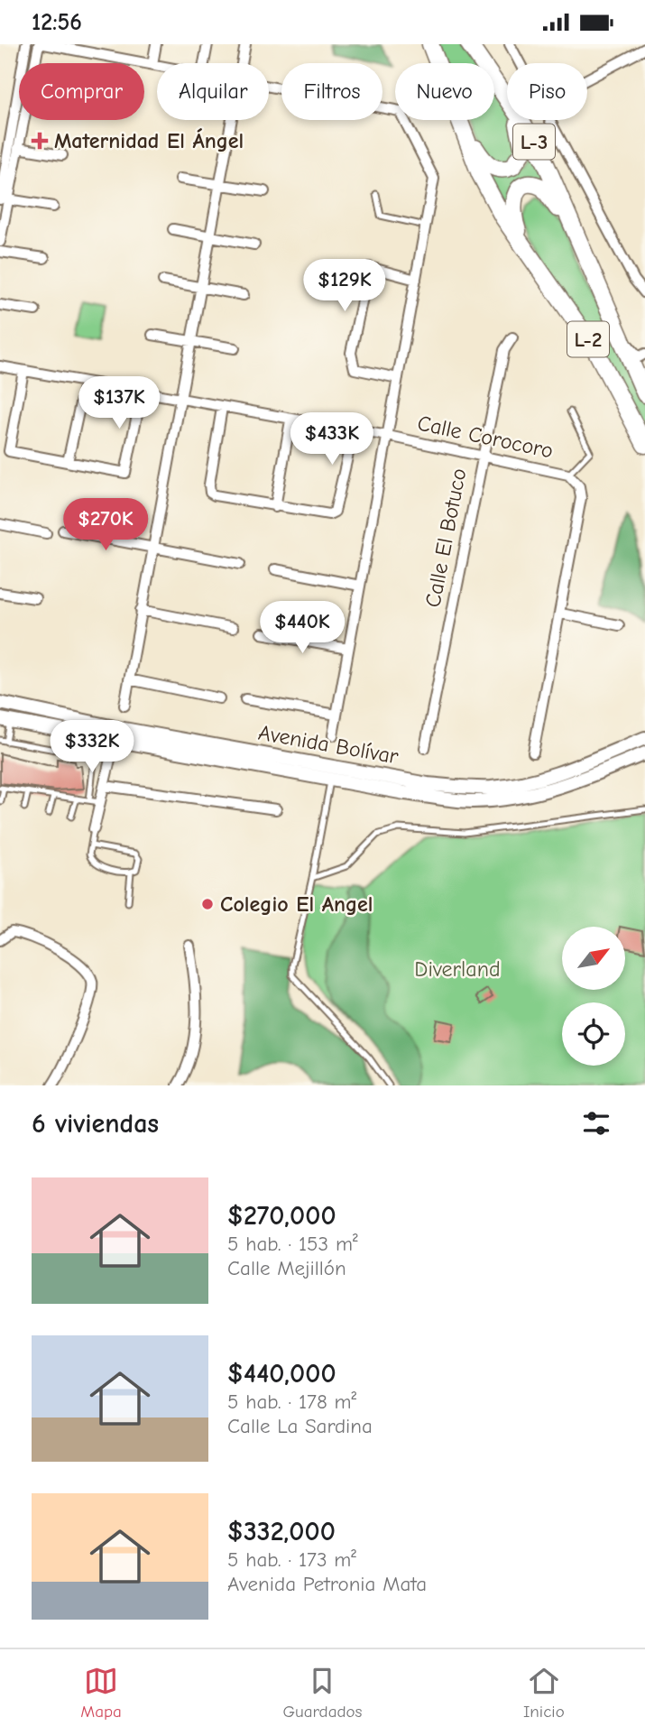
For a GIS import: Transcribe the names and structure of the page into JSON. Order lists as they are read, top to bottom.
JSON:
{
  "streets": {
    "main road": ["L-3", "L-2"],
    "street": ["Calle Corocoro", "Calle El Botuco", "Avenida Bolívar"]
  },
  "crossings": [
    ["L-3", "L-2"],
    ["Calle Corocoro", "Calle El Botuco"]
  ],
  "parks": ["Diverland"],
  "places": {
    "health": ["Maternidad El Ángel"],
    "other": ["Colegio El Angel"]
  },
  "north": "top right",
  "page": {
    "status": "12:56",
    "chip": [
      "Comprar",
      "Alquilar",
      "Filtros",
      "Nuevo",
      "Piso"
    ],
    "price": [
      "$129K",
      "$137K",
      "$433K",
      "$270K",
      "$440K",
      "$332K"
    ],
    "heading": "6 viviendas",
    "list": [
      {
        "name": "$270,000",
        "note": "5 hab. · 153 m² · Calle Mejillón"
      },
      {
        "name": "$440,000",
        "note": "5 hab. · 178 m² · Calle La Sardina"
      },
      {
        "name": "$332,000",
        "note": "5 hab. · 173 m² · Avenida Petronia Mata"
      }
    ],
    "tabs": ["Mapa", "Guardados", "Inicio"]
  }
}
